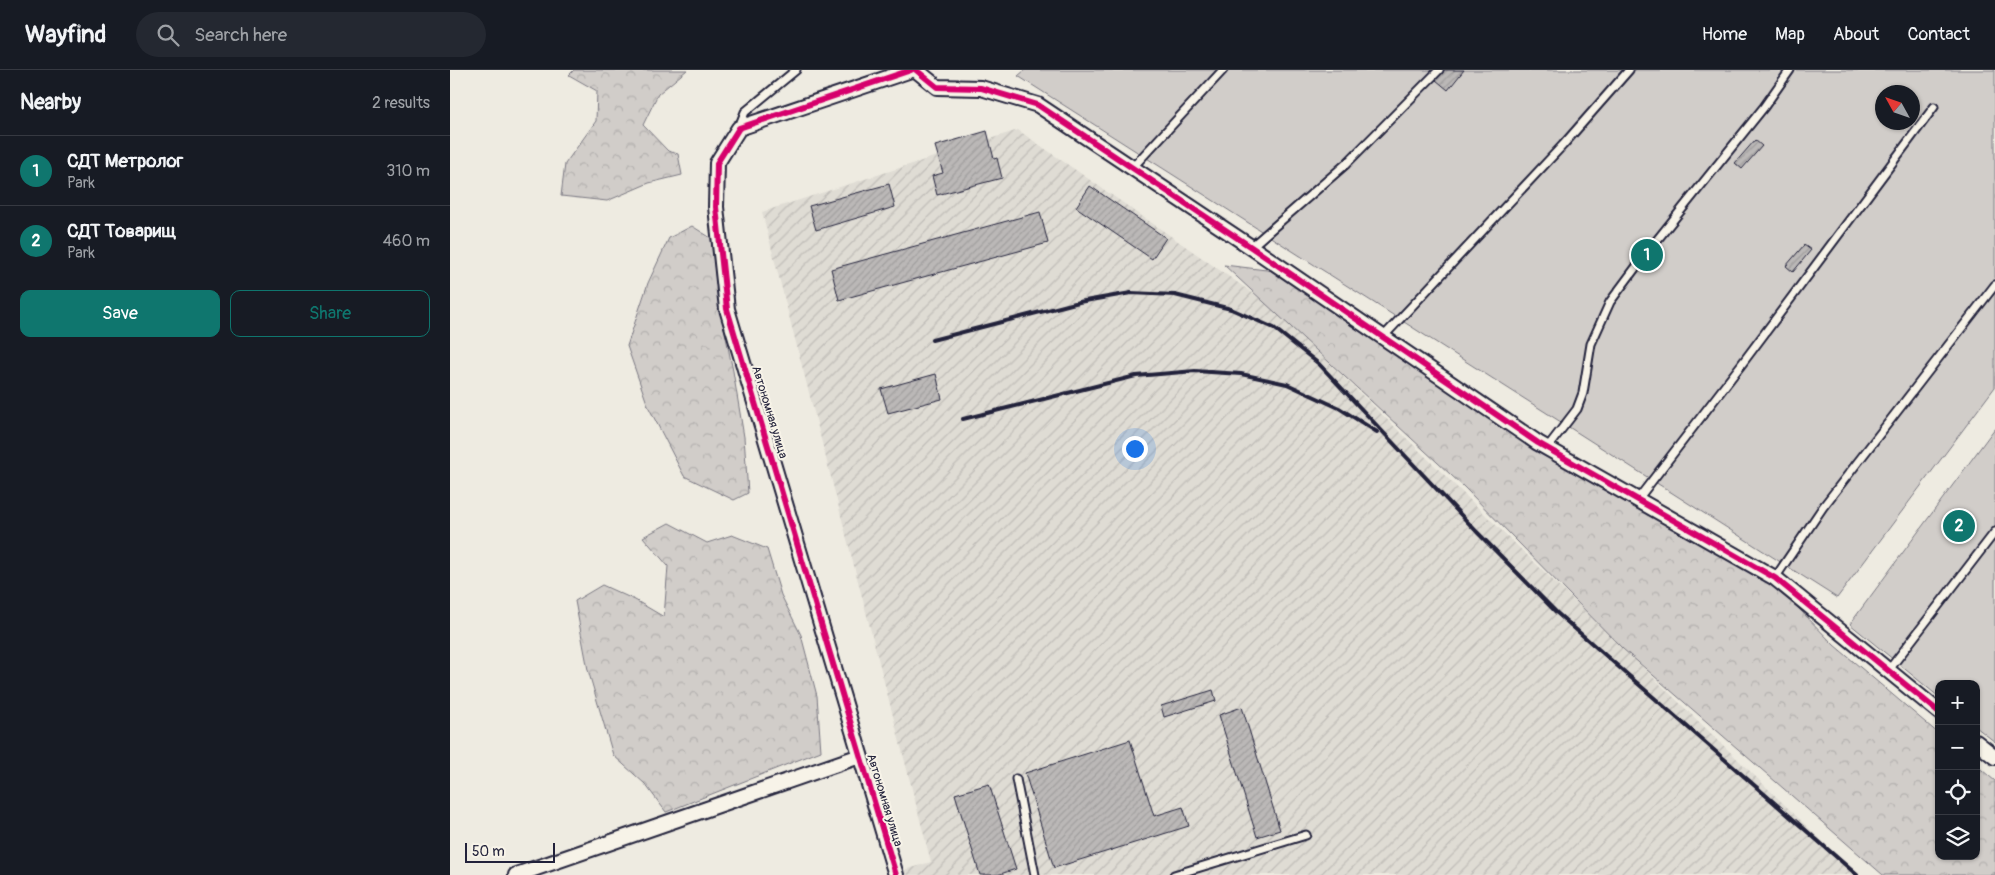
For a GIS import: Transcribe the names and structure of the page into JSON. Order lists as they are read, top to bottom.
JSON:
{
  "streets": {
    "street": ["Автономная улица"]
  },
  "scale_bar": "50 m",
  "north": "top left",
  "page": {
    "header": "Wayfind",
    "search": "Search here",
    "nav": [
      "Home",
      "Map",
      "About",
      "Contact"
    ],
    "heading": ["Nearby", "2 results"],
    "list": [
      {
        "mark": "1",
        "name": "СДТ Метролог",
        "note": "Park",
        "value": "310 m"
      },
      {
        "mark": "2",
        "name": "СДТ Товарищ",
        "note": "Park",
        "value": "460 m"
      }
    ],
    "pins": ["1", "2"],
    "buttons": ["Save", "Share"],
    "map_buttons": ["+", "−"],
    "scale": "50 m"
  }
}
